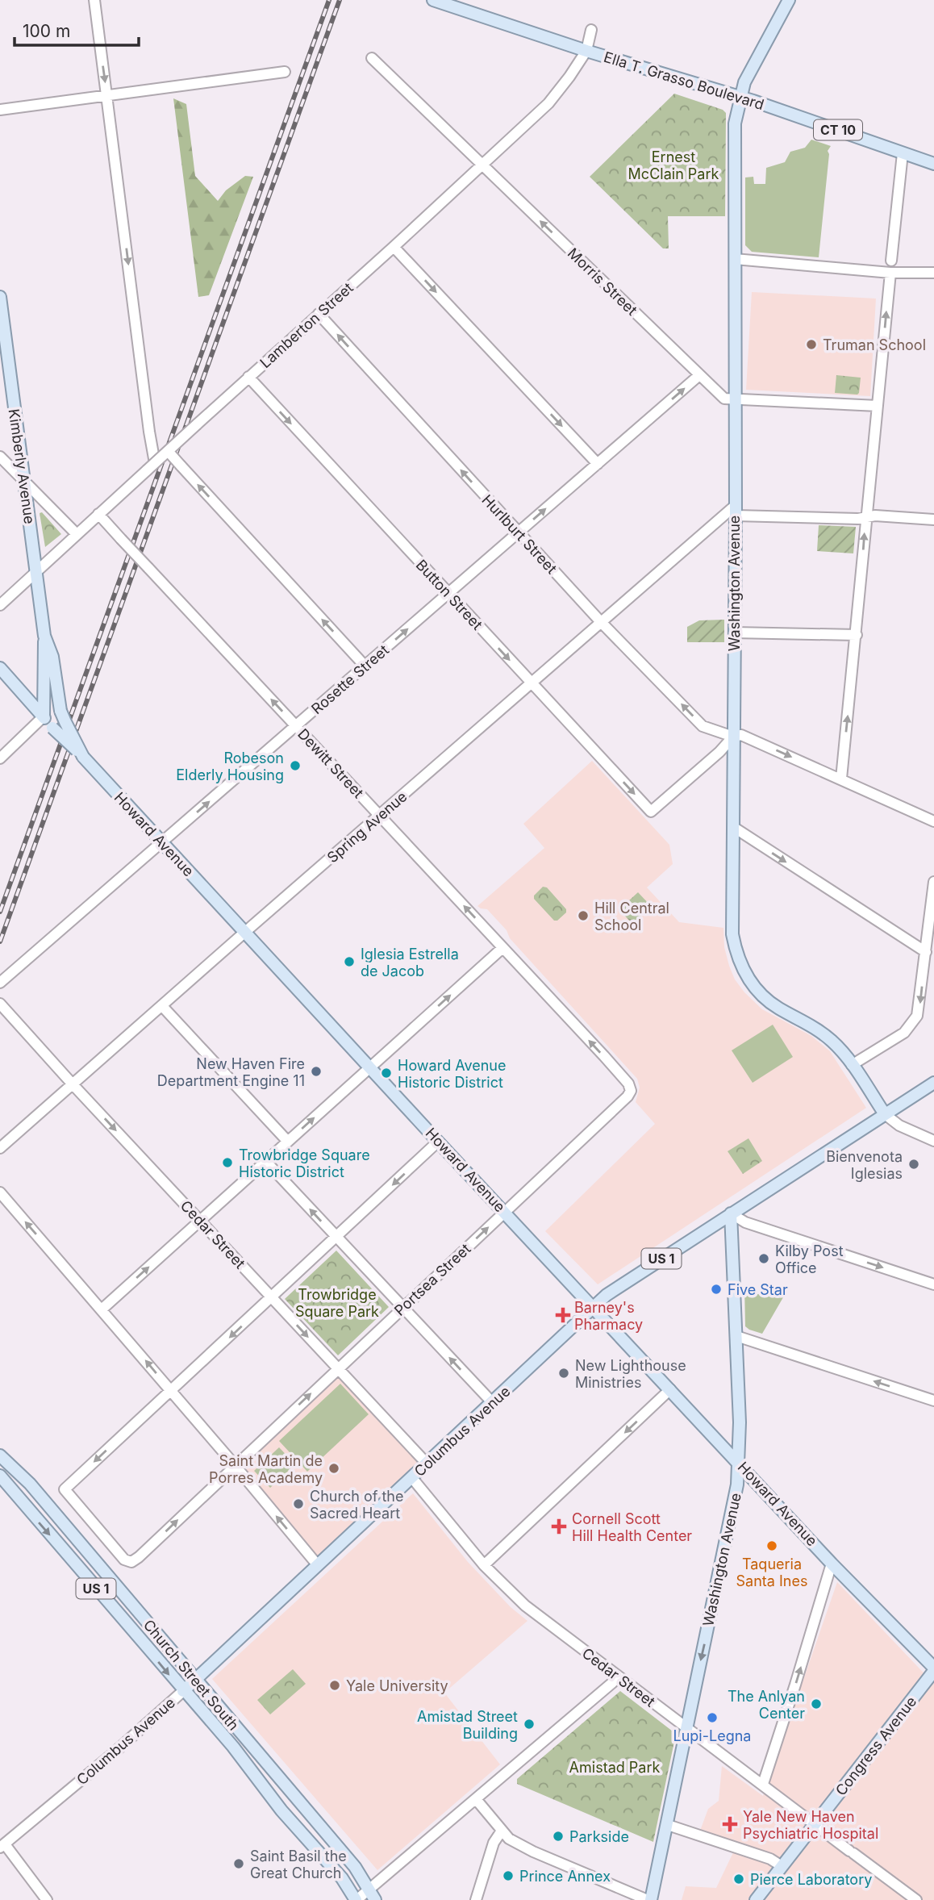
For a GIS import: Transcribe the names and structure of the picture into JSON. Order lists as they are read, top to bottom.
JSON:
{
  "streets": {
    "main road": [
      "Ella T. Grasso Boulevard",
      "CT 10",
      "Kimberly Avenue",
      "Washington Avenue",
      "Howard Avenue",
      "US 1",
      "Columbus Avenue",
      "Church Street South",
      "Congress Avenue"
    ],
    "street": [
      "Morris Street",
      "Lamberton Street",
      "Hurlburt Street",
      "Button Street",
      "Rosette Street",
      "Dewitt Street",
      "Spring Avenue",
      "Cedar Street",
      "Portsea Street"
    ]
  },
  "crossings": [
    ["Ella T. Grasso Boulevard", "Lamberton Street"],
    ["Ella T. Grasso Boulevard", "Washington Avenue"],
    ["Morris Street", "Lamberton Street"],
    ["Morris Street", "Washington Avenue"],
    ["Morris Street", "Rosette Street"],
    ["Lamberton Street", "Kimberly Avenue"],
    ["Lamberton Street", "Hurlburt Street"],
    ["Lamberton Street", "Button Street"],
    ["Lamberton Street", "Dewitt Street"],
    ["Hurlburt Street", "Washington Avenue"],
    ["Hurlburt Street", "Button Street"],
    ["Hurlburt Street", "Rosette Street"],
    ["Hurlburt Street", "Spring Avenue"],
    ["Washington Avenue", "Button Street"],
    ["Washington Avenue", "Spring Avenue"],
    ["Washington Avenue", "Howard Avenue"],
    ["Washington Avenue", "Cedar Street"],
    ["Washington Avenue", "Columbus Avenue"],
    ["Button Street", "Rosette Street"],
    ["Button Street", "Spring Avenue"],
    ["Rosette Street", "Dewitt Street"],
    ["Rosette Street", "Howard Avenue"],
    ["Dewitt Street", "Spring Avenue"],
    ["Dewitt Street", "Portsea Street"],
    ["Spring Avenue", "Howard Avenue"],
    ["Spring Avenue", "Cedar Street"],
    ["Howard Avenue", "Portsea Street"],
    ["Howard Avenue", "Columbus Avenue"],
    ["Howard Avenue", "Congress Avenue"],
    ["Cedar Street", "Portsea Street"],
    ["Cedar Street", "Columbus Avenue"],
    ["Cedar Street", "Congress Avenue"],
    ["Columbus Avenue", "Church Street South"]
  ],
  "one_way": [
    "Morris Street",
    "Button Street",
    "Rosette Street",
    "Dewitt Street"
  ],
  "parks": ["Ernest McClain Park", "Trowbridge Square Park", "Amistad Park"],
  "places": {
    "other": [
      "Truman School",
      "Robeson Elderly Housing",
      "Hill Central School",
      "Iglesia Estrella de Jacob",
      "New Haven Fire Department Engine 11",
      "Howard Avenue Historic District",
      "Trowbridge Square Historic District",
      "Bienvenota Iglesias",
      "Kilby Post Office",
      "Five Star",
      "New Lighthouse Ministries",
      "Saint Martin de Porres Academy",
      "Church of the Sacred Heart",
      "Taqueria Santa Ines",
      "Yale University",
      "The Anlyan Center",
      "Lupi-Legna",
      "Amistad Street Building",
      "Parkside",
      "Saint Basil the Great Church",
      "Prince Annex",
      "Pierce Laboratory"
    ],
    "health": ["Barney's Pharmacy", "Cornell Scott Hill Health Center", "Yale New Haven Psychiatric Hospital"]
  },
  "scale_bar": "100 m"
}
